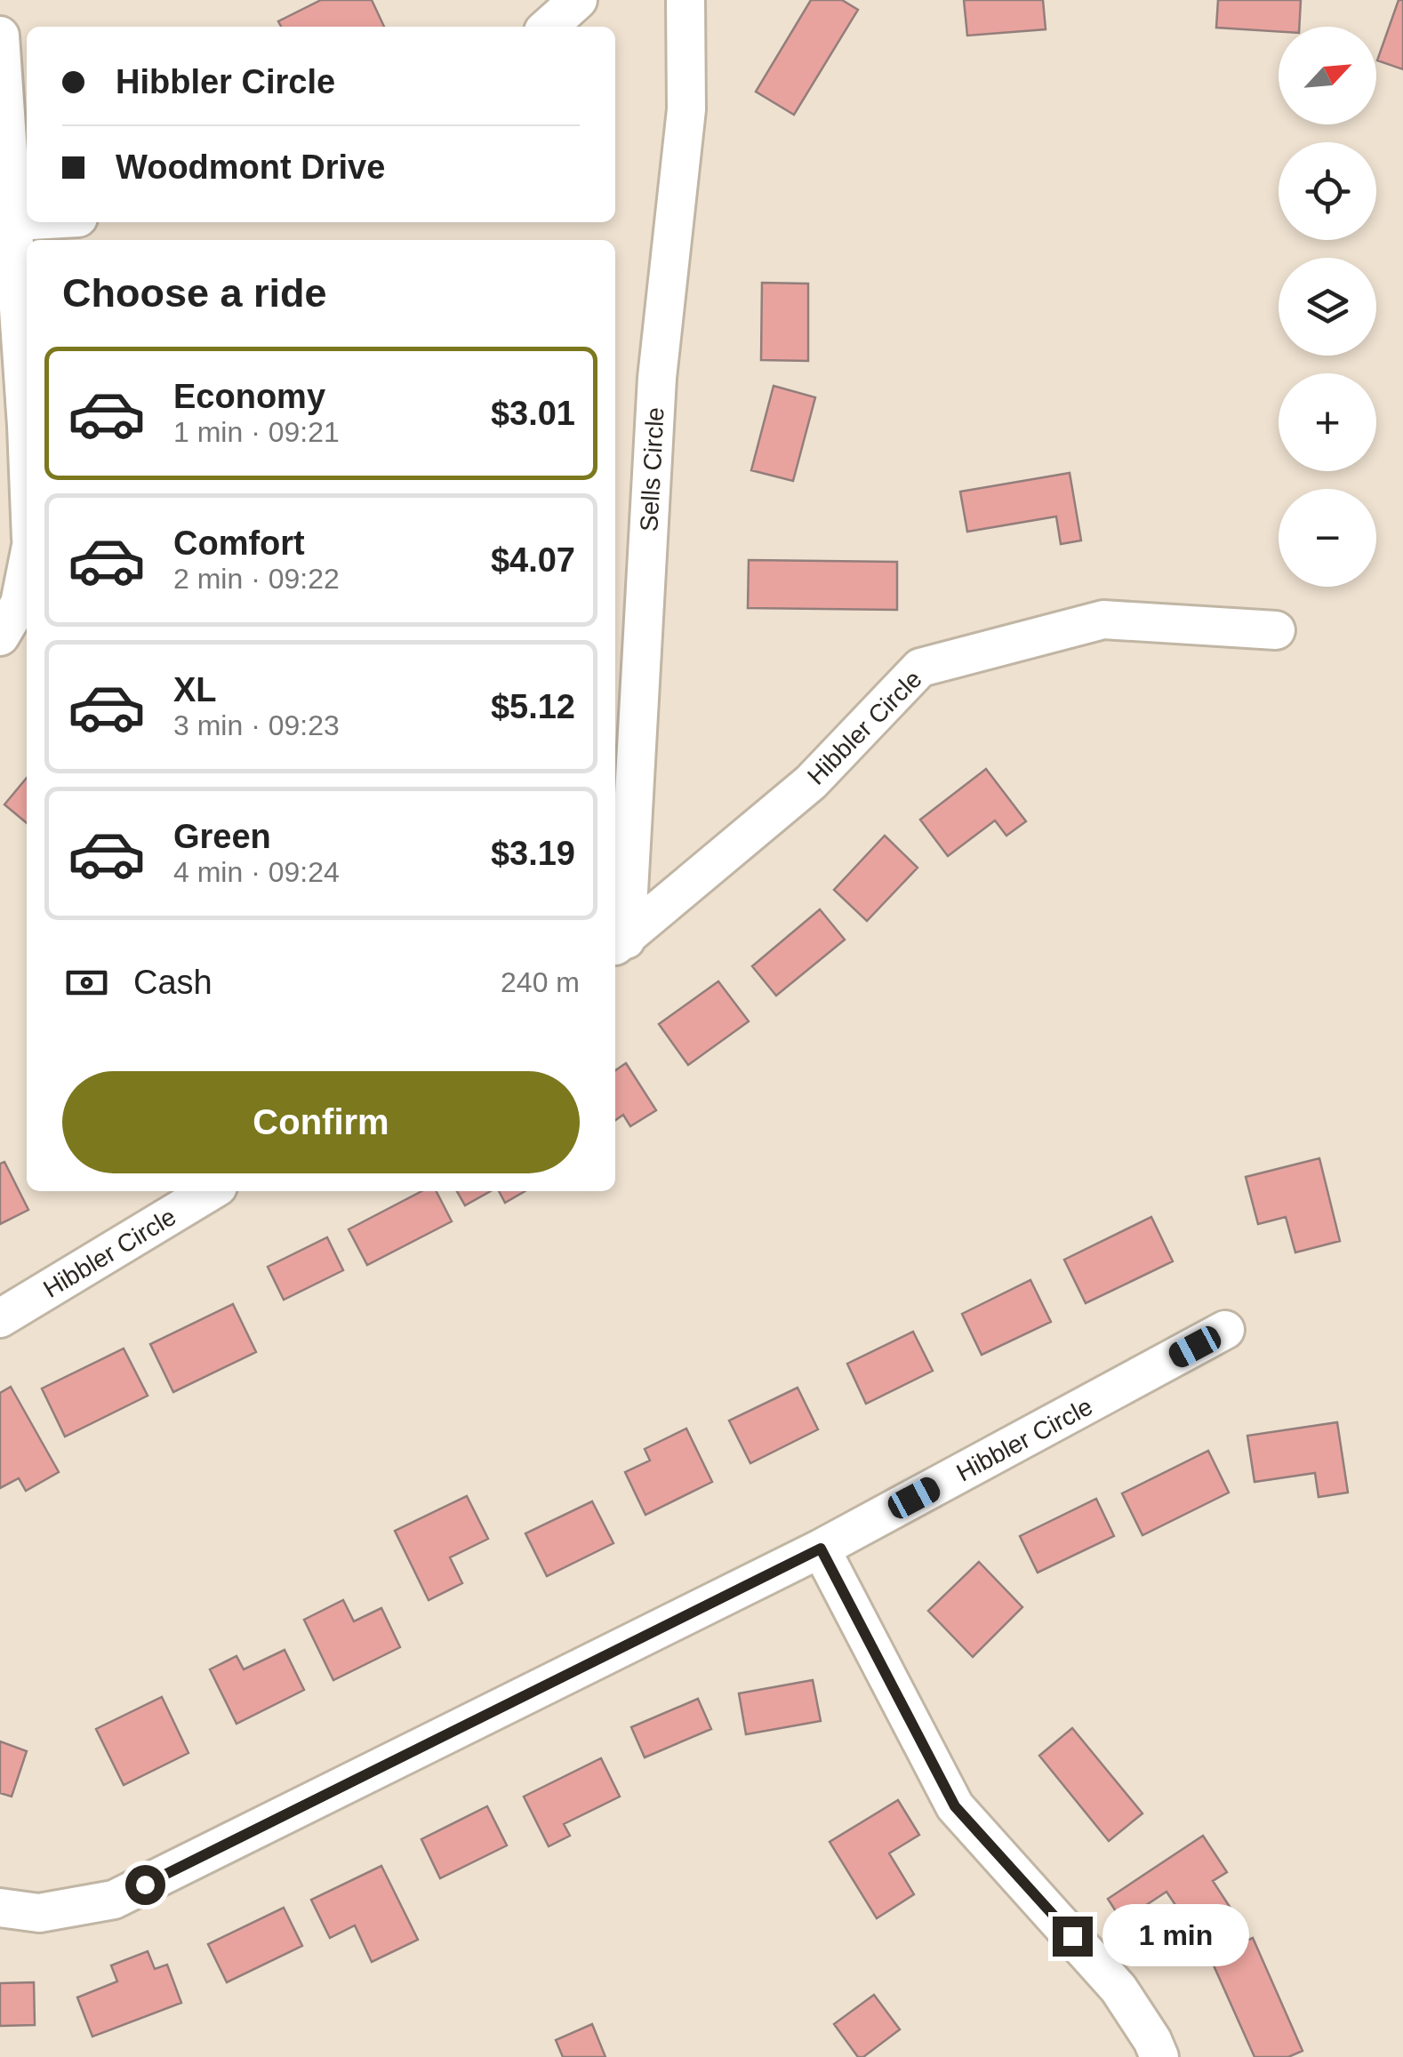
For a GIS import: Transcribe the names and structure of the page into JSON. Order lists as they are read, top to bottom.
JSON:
{
  "streets": {
    "street": ["Sells Circle", "Hibbler Circle"]
  },
  "crossings": [
    ["Sells Circle", "Hibbler Circle"]
  ],
  "north": "top right",
  "page": {
    "map_buttons": ["+", "−"],
    "banner": ["Hibbler Circle", "Woodmont Drive"],
    "heading": "Choose a ride",
    "list": [
      {
        "name": "Economy",
        "note": "1 min · 09:21",
        "value": "$3.01"
      },
      {
        "name": "Comfort",
        "note": "2 min · 09:22",
        "value": "$4.07"
      },
      {
        "name": "XL",
        "note": "3 min · 09:23",
        "value": "$5.12"
      },
      {
        "name": "Green",
        "note": "4 min · 09:24",
        "value": "$3.19"
      }
    ],
    "pay": ["Cash", "240 m"],
    "buttons": "Confirm",
    "bubble": "1 min"
  }
}
